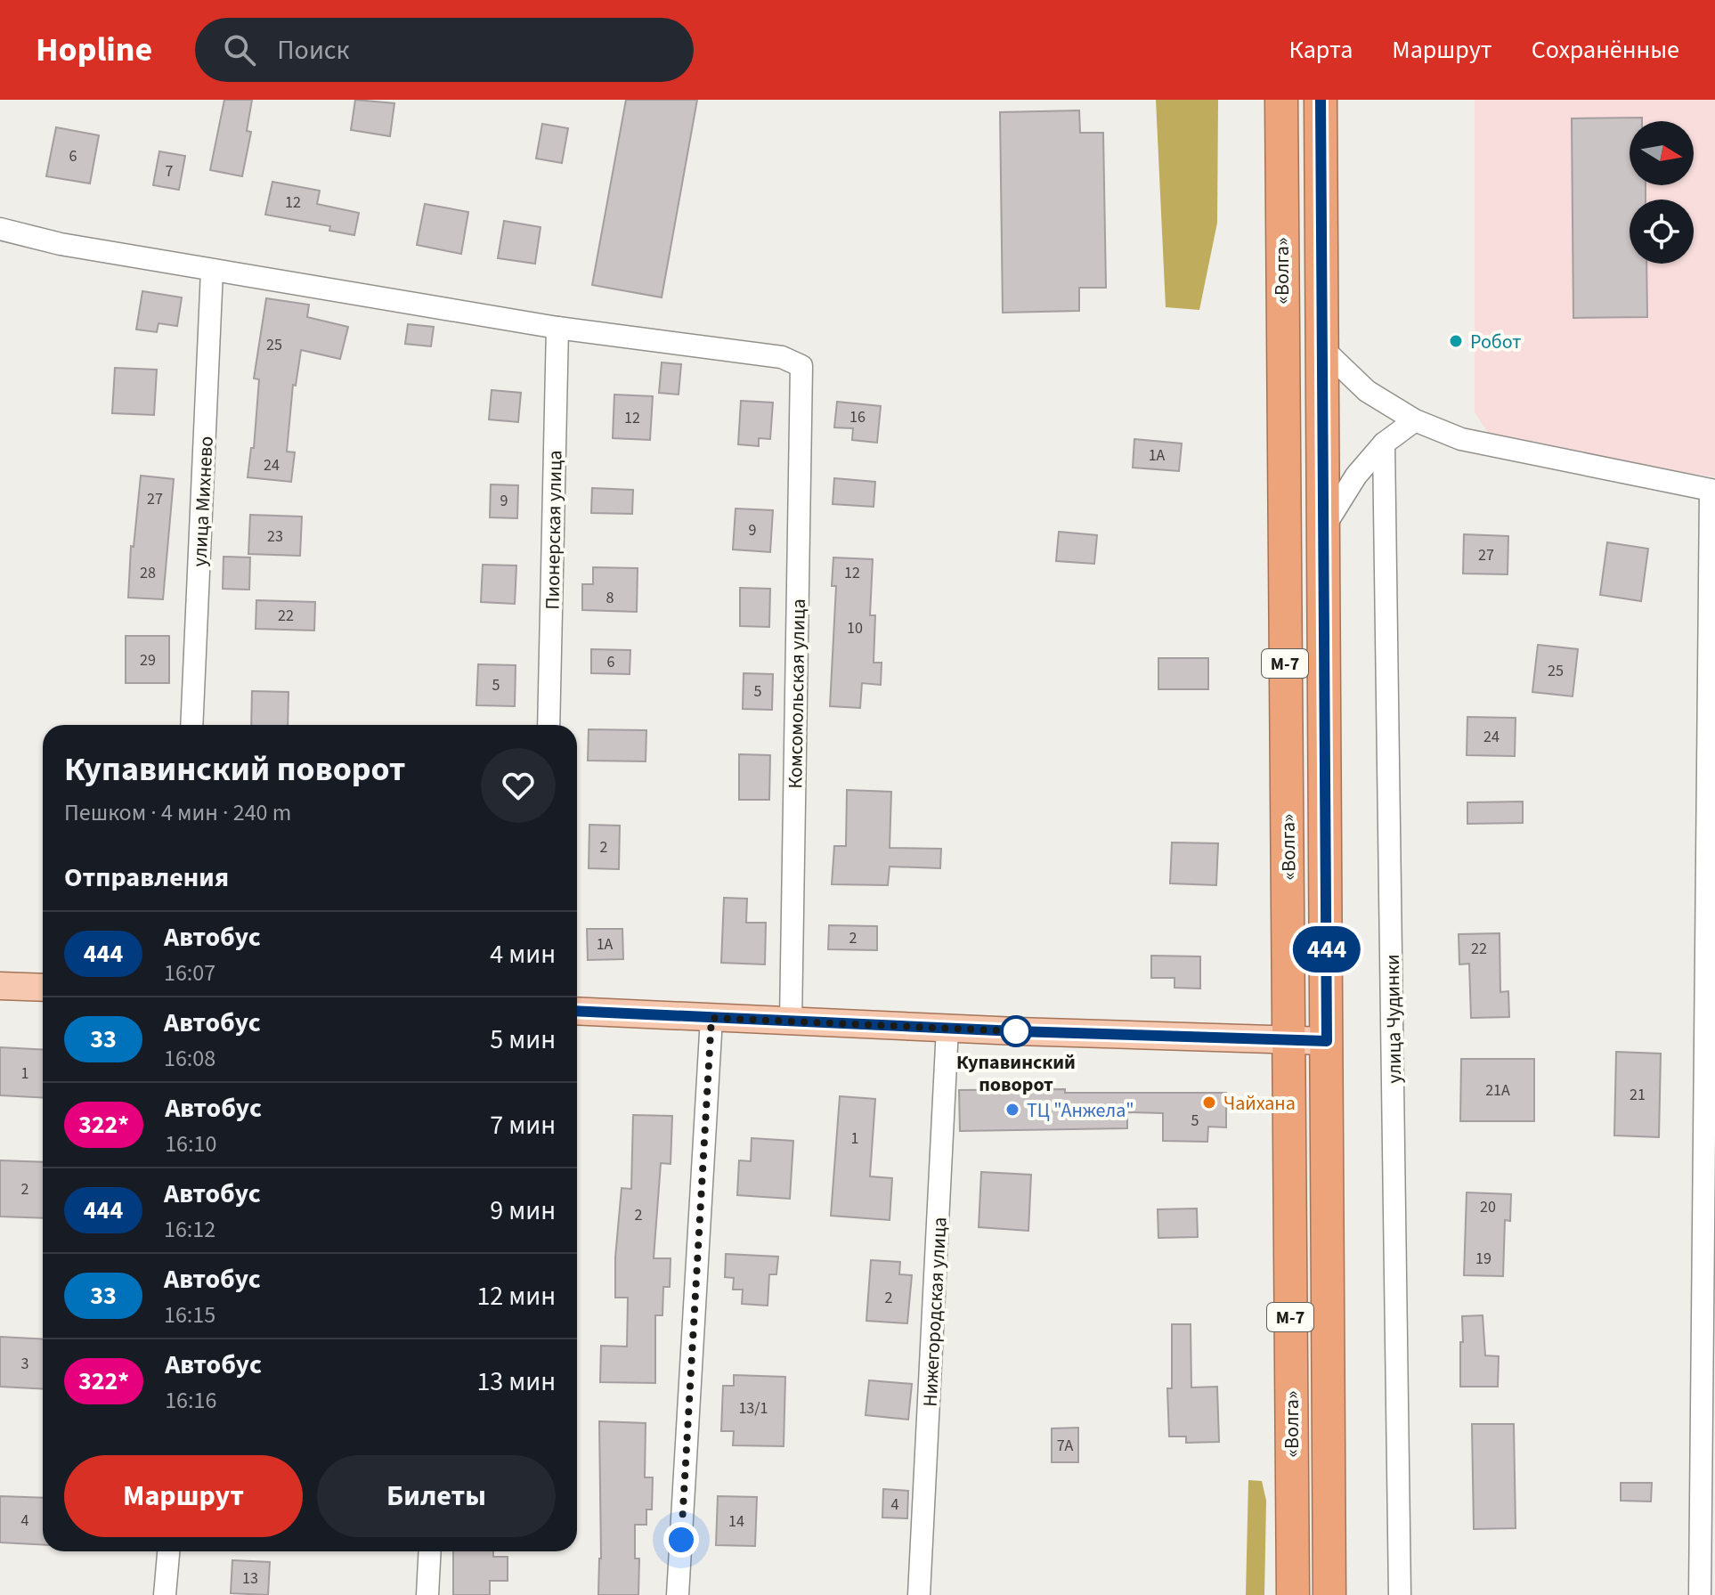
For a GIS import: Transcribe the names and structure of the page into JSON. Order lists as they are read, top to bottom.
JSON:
{
  "streets": {
    "highway": ["«Волга»", "М-7"],
    "street": [
      "улица Михнево",
      "Пионерская улица",
      "Комсомольская улица",
      "улица Чудинки",
      "Нижегородская улица"
    ]
  },
  "crossings": [
    ["Пионерская улица", "Комсомольская улица"]
  ],
  "places": [
    "Робот",
    "Купавинский поворот",
    "Чайхана",
    "ТЦ \"Анжела\""
  ],
  "lines": ["bus line 444"],
  "house_numbers": [
    "6",
    "7",
    "12",
    "25",
    "16",
    "12",
    "1А",
    "24",
    "27",
    "9",
    "9",
    "23",
    "27",
    "28",
    "12",
    "8",
    "22",
    "10",
    "29",
    "6",
    "25",
    "5",
    "5",
    "24",
    "2",
    "2",
    "1А",
    "22",
    "1",
    "21А",
    "21",
    "5",
    "1",
    "2",
    "20",
    "2",
    "19",
    "2",
    "3",
    "13/1",
    "7А",
    "4",
    "4",
    "14",
    "13"
  ],
  "north": "right",
  "page": {
    "header": "Hopline",
    "search": "Поиск",
    "nav": ["Карта", "Маршрут", "Сохранённые"],
    "on_map": "444",
    "heading": [
      ["Купавинский поворот", "Пешком · 4 мин · 240 m"],
      "Отправления"
    ],
    "list": [
      {
        "mark": "444",
        "name": "Автобус",
        "note": "16:07",
        "value": "4 мин"
      },
      {
        "mark": "33",
        "name": "Автобус",
        "note": "16:08",
        "value": "5 мин"
      },
      {
        "mark": "322*",
        "name": "Автобус",
        "note": "16:10",
        "value": "7 мин"
      },
      {
        "mark": "444",
        "name": "Автобус",
        "note": "16:12",
        "value": "9 мин"
      },
      {
        "mark": "33",
        "name": "Автобус",
        "note": "16:15",
        "value": "12 мин"
      },
      {
        "mark": "322*",
        "name": "Автобус",
        "note": "16:16",
        "value": "13 мин"
      }
    ],
    "buttons": ["Маршрут", "Билеты"]
  }
}
